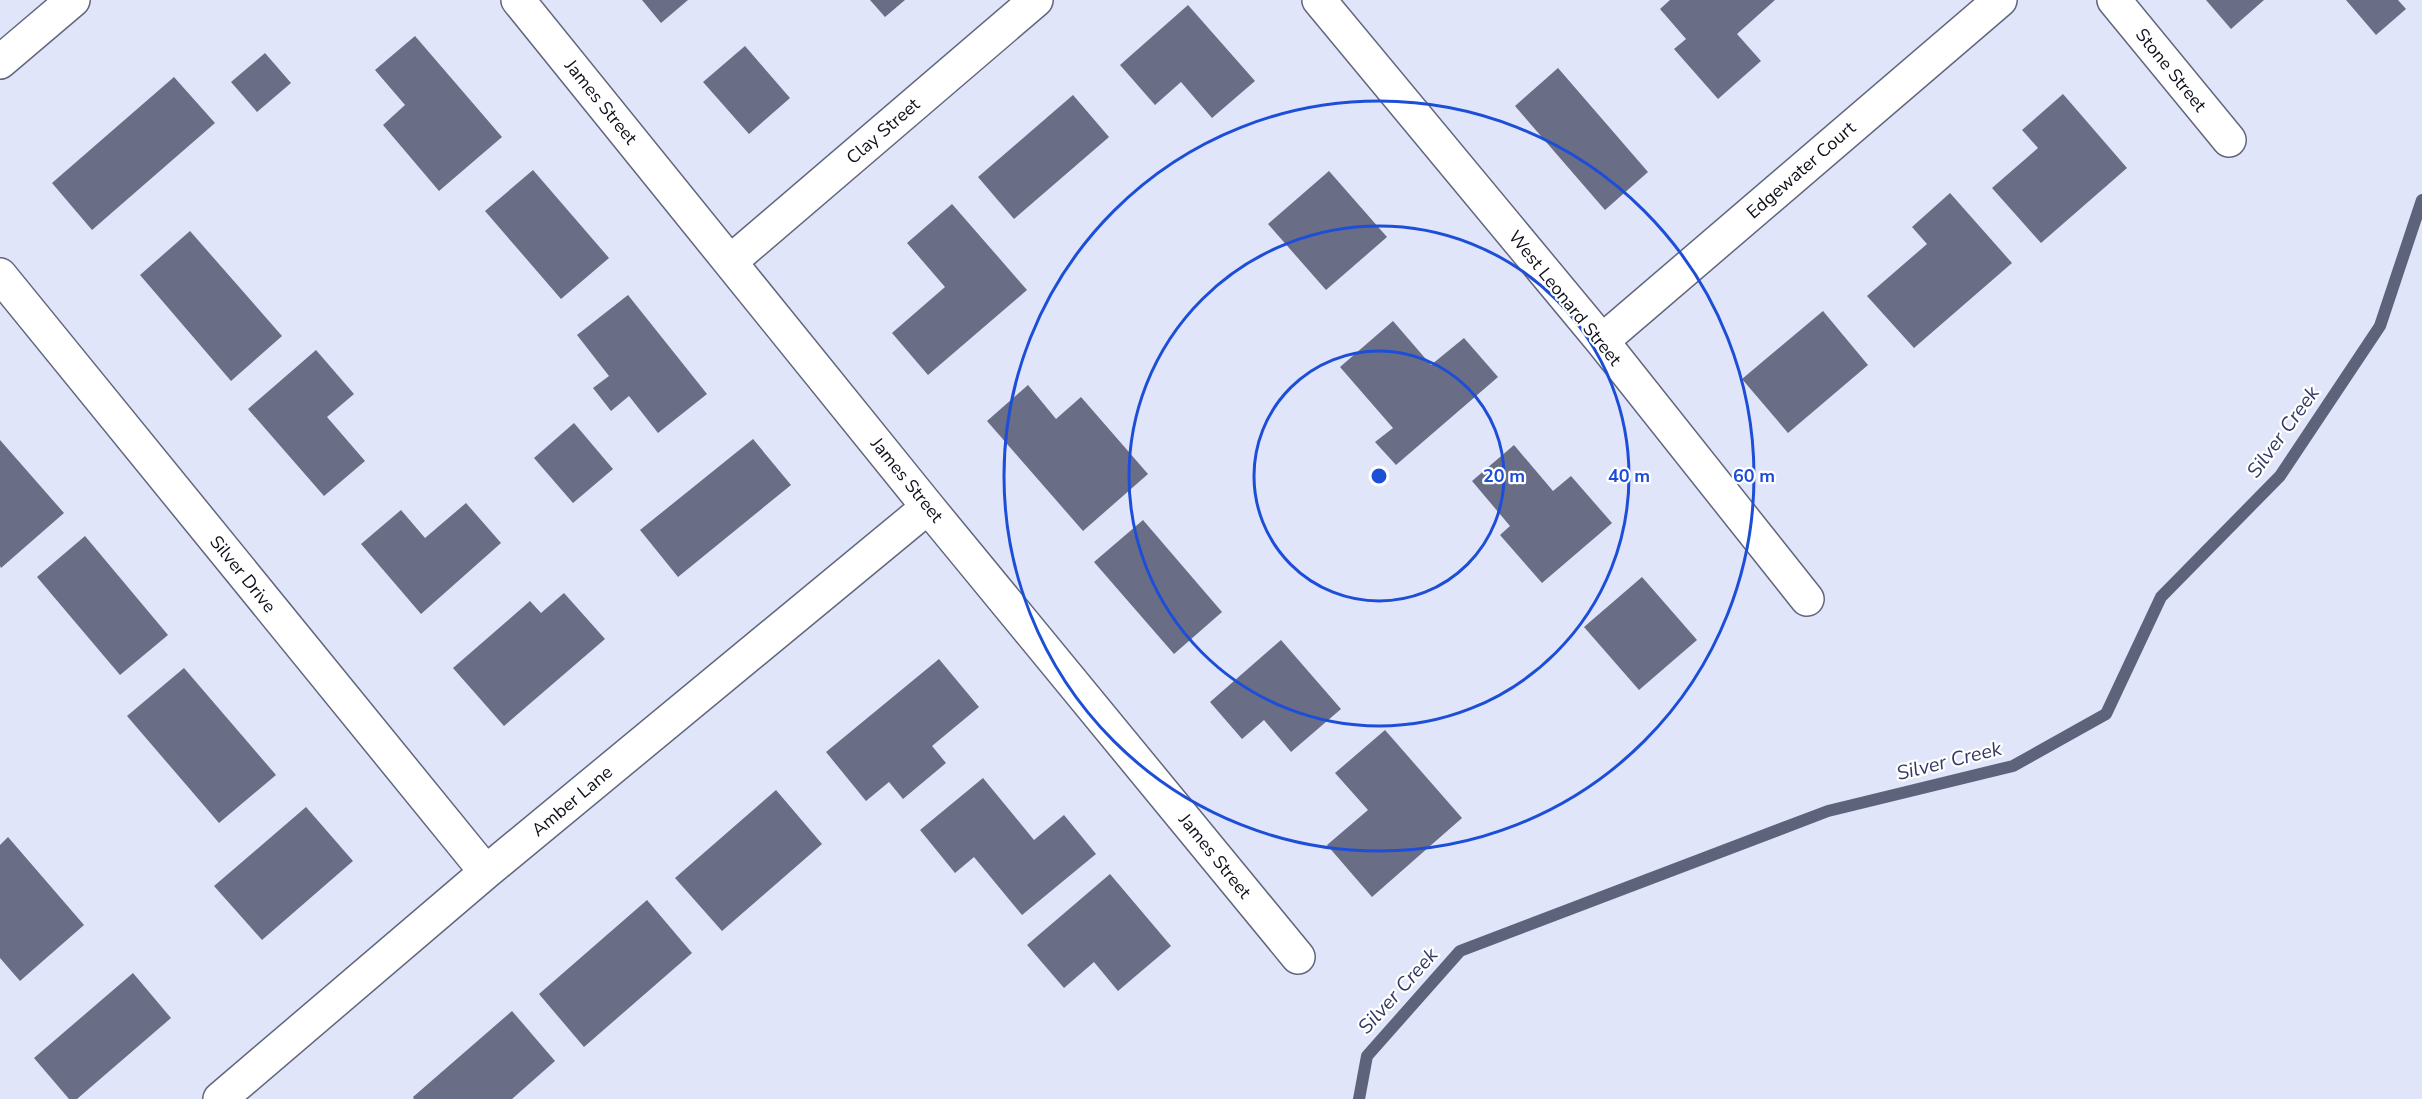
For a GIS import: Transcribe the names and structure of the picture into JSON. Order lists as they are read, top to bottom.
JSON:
{
  "streets": {
    "street": [
      "Stone Street",
      "James Street",
      "Clay Street",
      "Edgewater Court",
      "West Leonard Street",
      "Silver Drive",
      "Amber Lane"
    ]
  },
  "crossings": [
    ["James Street", "Clay Street"],
    ["James Street", "Amber Lane"],
    ["Edgewater Court", "West Leonard Street"],
    ["Silver Drive", "Amber Lane"]
  ],
  "water": ["Silver Creek"],
  "rings": ["20 m", "40 m", "60 m"]
}
